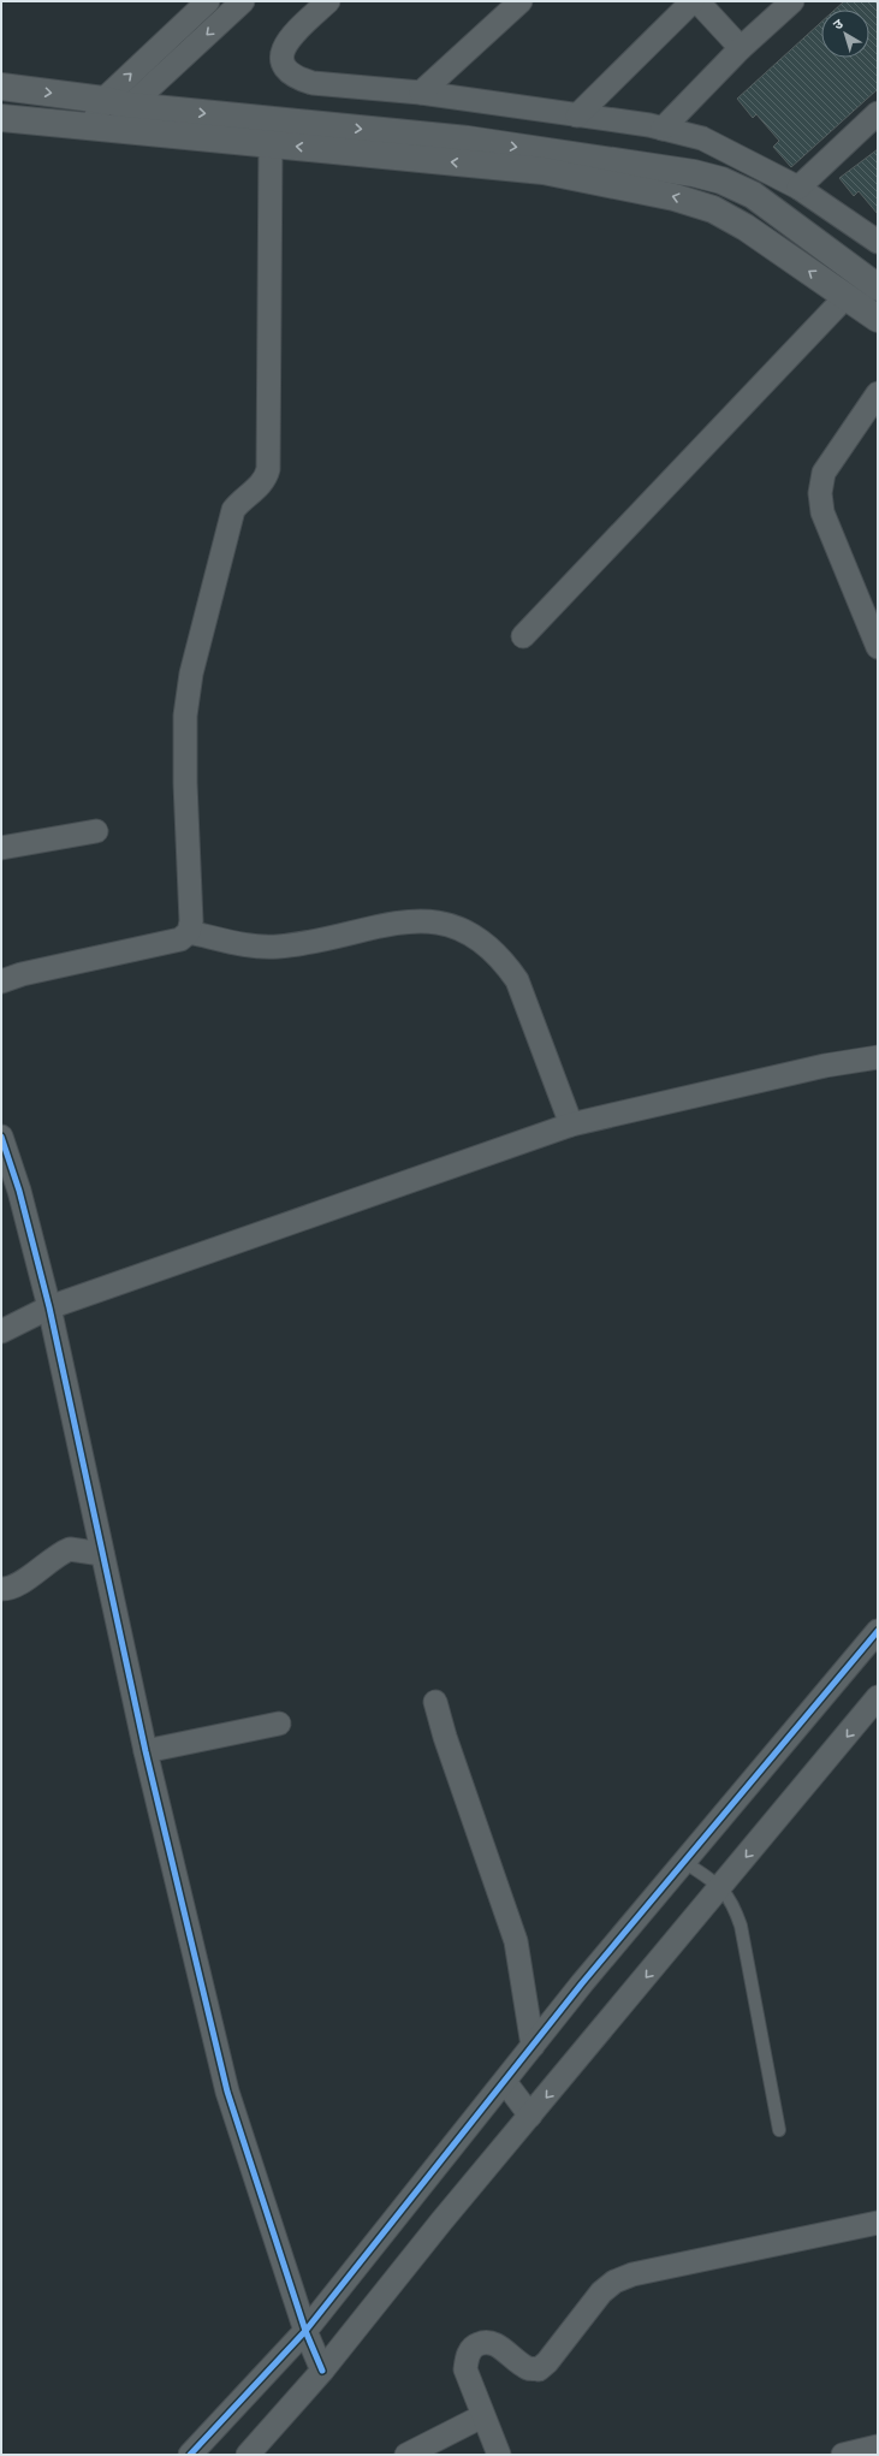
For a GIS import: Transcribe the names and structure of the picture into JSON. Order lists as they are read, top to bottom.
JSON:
{
  "north": "top left"
}
